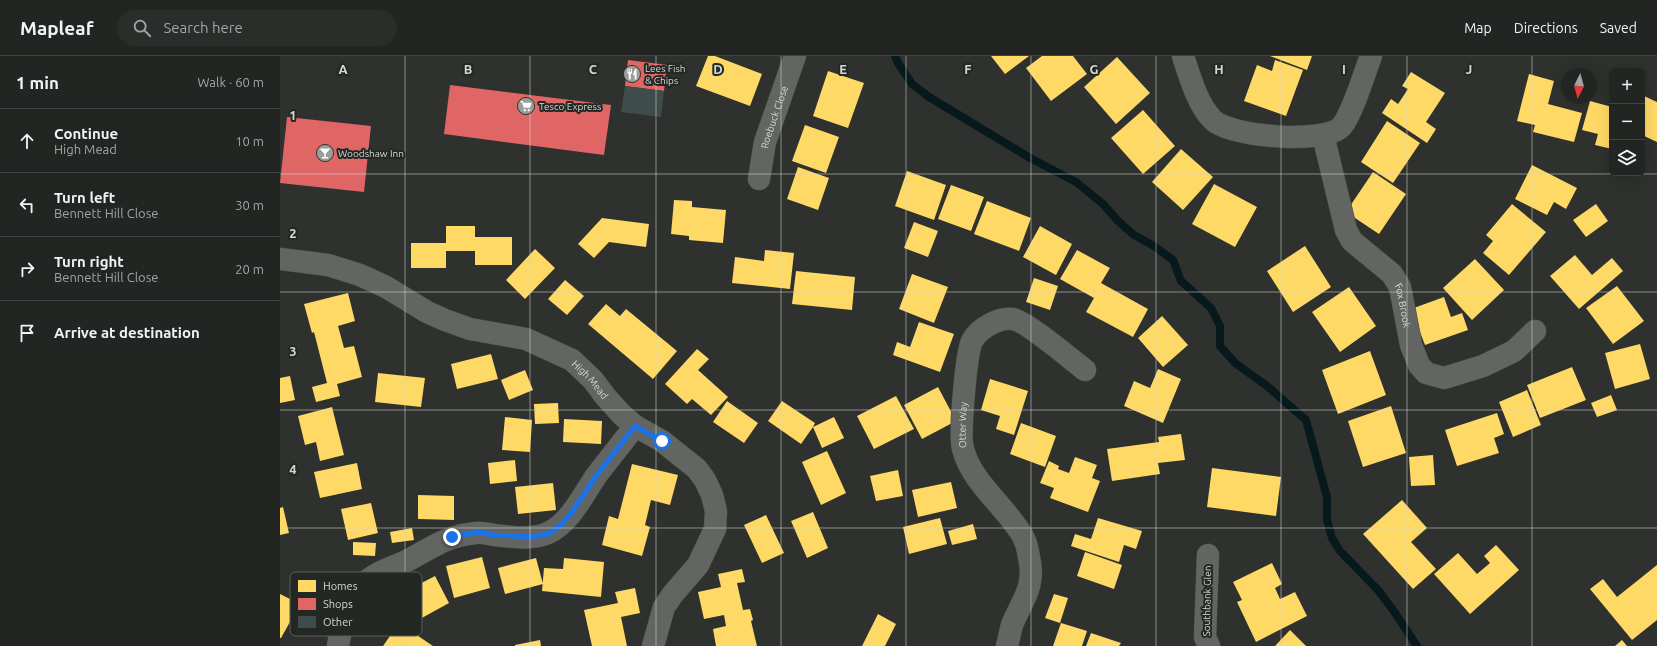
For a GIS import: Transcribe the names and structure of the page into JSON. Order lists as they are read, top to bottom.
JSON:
{
  "streets": {
    "street": [
      "Roebuck Close",
      "Fox Brook",
      "High Mead",
      "Otter Way",
      "Southbank Glen"
    ]
  },
  "places": {
    "restaurant": ["Lees Fish & Chips"],
    "supermarket": ["Tesco Express"],
    "bar": ["Woodshaw Inn"]
  },
  "legend": ["Homes", "Shops", "Other"],
  "north": "bottom",
  "page": {
    "header": "Mapleaf",
    "search": "Search here",
    "nav": ["Map", "Directions", "Saved"],
    "heading": ["1 min", "Walk · 60 m"],
    "map_buttons": ["+", "−"],
    "list": [
      ["Continue", "High Mead", "10 m"],
      ["Turn left", "Bennett Hill Close", "30 m"],
      ["Turn right", "Bennett Hill Close", "20 m"],
      "Arrive at destination"
    ]
  },
  "grid": {
    "columns": [
      "A",
      "B",
      "C",
      "D",
      "E",
      "F",
      "G",
      "H",
      "I",
      "J"
    ],
    "rows": [
      "1",
      "2",
      "3",
      "4"
    ]
  }
}
